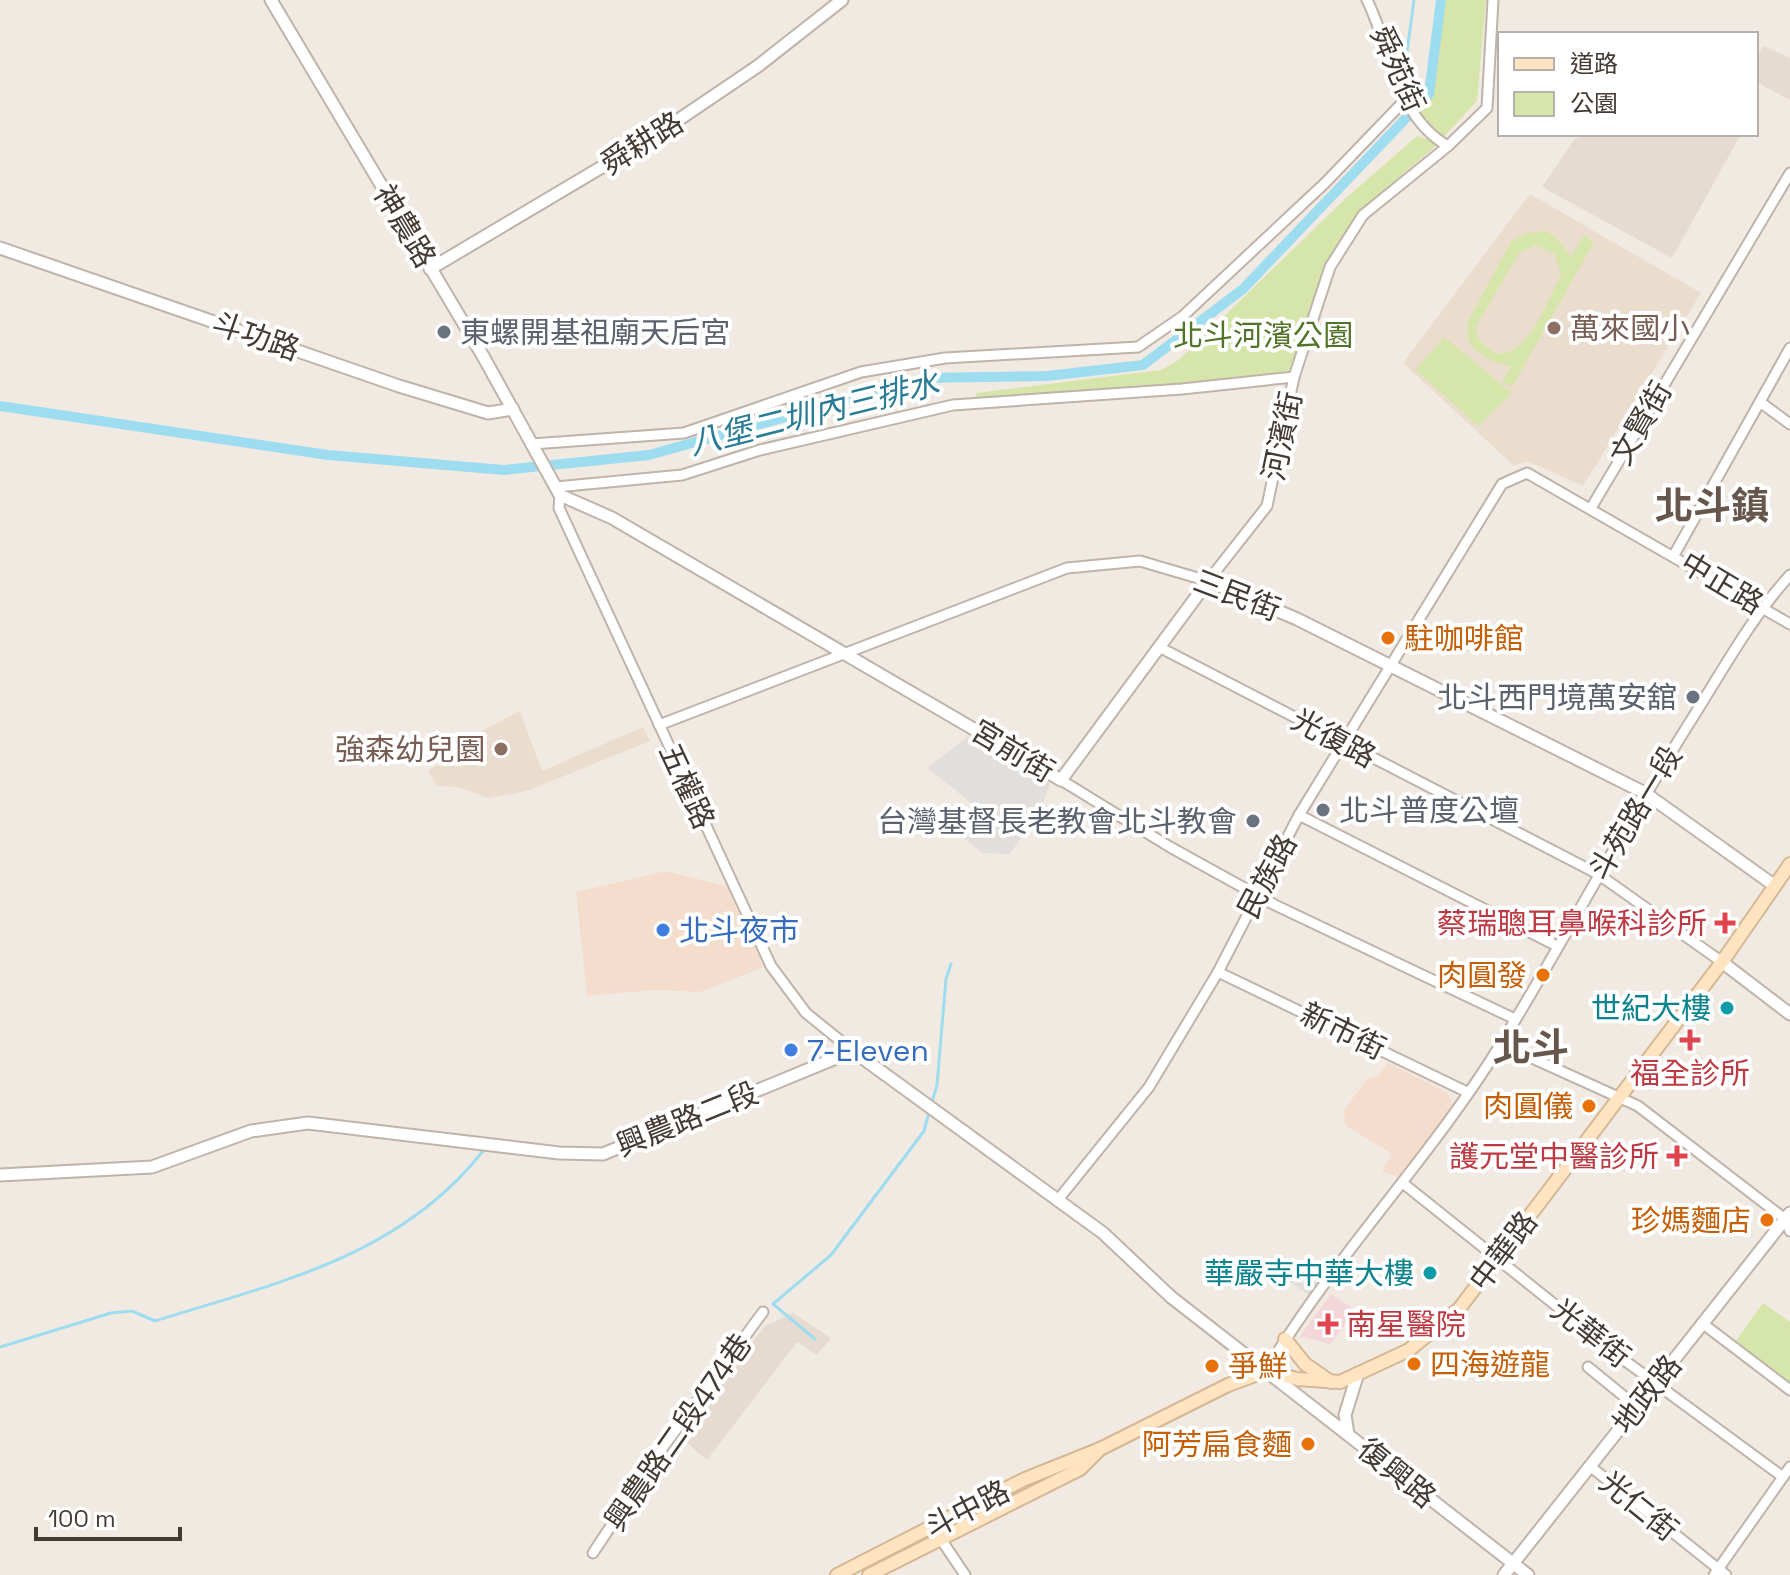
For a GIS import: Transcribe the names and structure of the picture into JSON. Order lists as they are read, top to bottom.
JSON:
{
  "streets": {
    "main road": ["中華路", "斗中路"],
    "street": [
      "舜苑街",
      "舜耕路",
      "神農路",
      "斗功路",
      "文賢街",
      "河濱街",
      "中正路",
      "三民街",
      "光復路",
      "宮前街",
      "五權路",
      "斗苑路一段",
      "民族路",
      "新市街",
      "興農路二段",
      "光華街",
      "地政路",
      "興農路二段474巷",
      "復興路",
      "光仁街"
    ]
  },
  "crossings": [
    ["舜苑街", "河濱街"],
    ["舜耕路", "神農路"],
    ["神農路", "斗功路"],
    ["文賢街", "中正路"],
    ["河濱街", "三民街"],
    ["河濱街", "光復路"],
    ["河濱街", "宮前街"],
    ["中正路", "斗苑路一段"],
    ["中正路", "民族路"],
    ["三民街", "宮前街"],
    ["三民街", "五權路"],
    ["三民街", "斗苑路一段"],
    ["三民街", "民族路"],
    ["三民街", "中華路"],
    ["光復路", "斗苑路一段"],
    ["光復路", "民族路"],
    ["光復路", "中華路"],
    ["宮前街", "五權路"],
    ["宮前街", "斗苑路一段"],
    ["宮前街", "民族路"],
    ["五權路", "興農路二段"],
    ["斗苑路一段", "新市街"],
    ["斗苑路一段", "光華街"],
    ["斗苑路一段", "復興路"],
    ["斗苑路一段", "斗中路"],
    ["民族路", "新市街"],
    ["中華路", "光華街"],
    ["光華街", "地政路"],
    ["地政路", "復興路"],
    ["地政路", "光仁街"],
    ["復興路", "斗中路"]
  ],
  "districts": ["北斗鎮", "北斗"],
  "water": ["八堡二圳內三排水"],
  "parks": ["北斗河濱公園"],
  "places": {
    "other": [
      "萬來國小",
      "東螺開基祖廟天后宮",
      "駐咖啡館",
      "北斗西門境萬安舘",
      "強森幼兒園",
      "北斗普度公壇",
      "台灣基督長老教會北斗教會",
      "北斗夜市",
      "肉圓發",
      "世紀大樓",
      "7-Eleven",
      "肉圓儀",
      "珍媽麵店",
      "華嚴寺中華大樓",
      "四海遊龍",
      "爭鮮",
      "阿芳扁食麵"
    ],
    "health": [
      "蔡瑞聰耳鼻喉科診所",
      "福全診所",
      "護元堂中醫診所",
      "南星醫院"
    ]
  },
  "legend": ["道路", "公園"],
  "scale_bar": "100 m"
}
